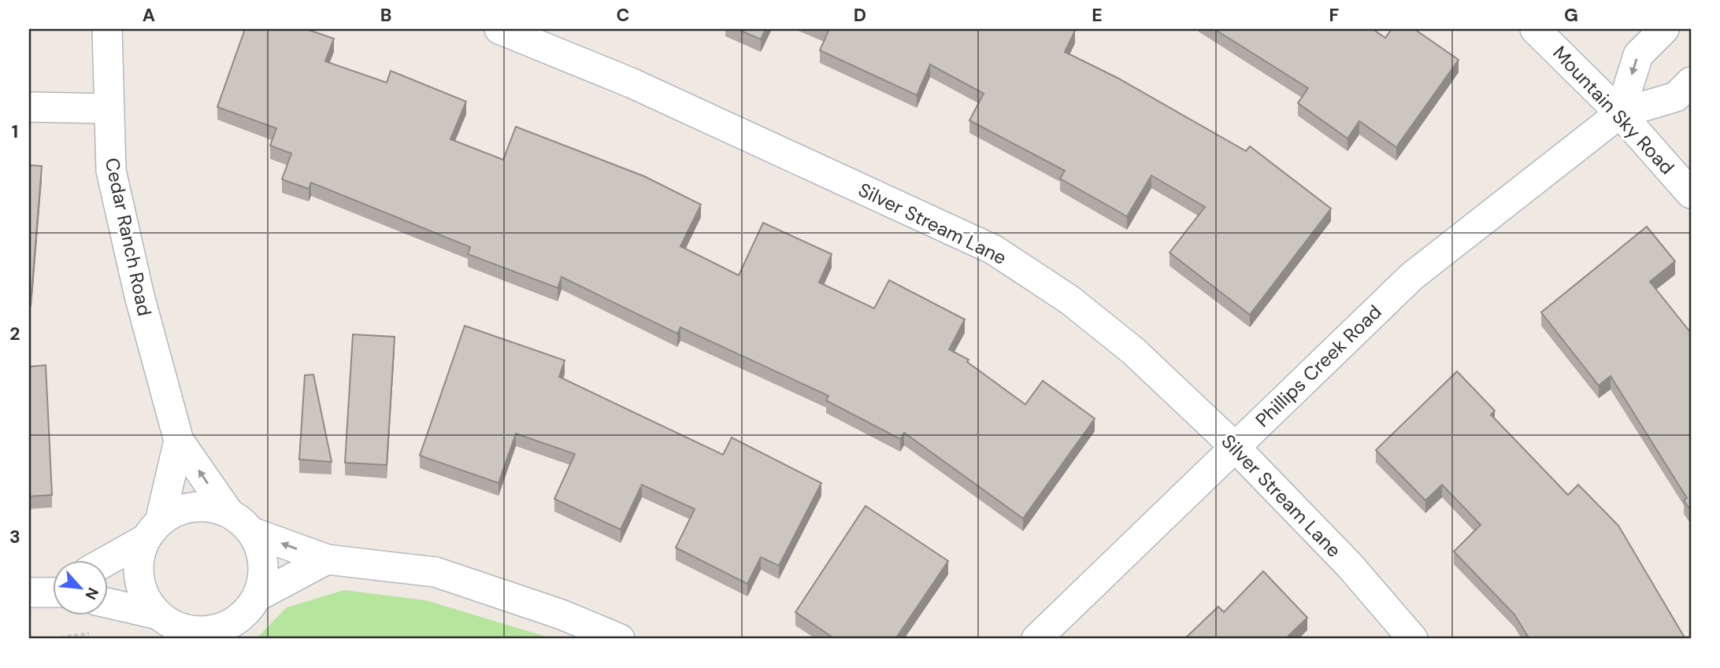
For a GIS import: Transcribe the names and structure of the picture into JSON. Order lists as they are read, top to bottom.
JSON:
{
  "streets": {
    "street": [
      "Mountain Sky Road",
      "Silver Stream Lane",
      "Cedar Ranch Road",
      "Phillips Creek Road"
    ]
  },
  "crossings": [
    ["Mountain Sky Road", "Phillips Creek Road"],
    ["Silver Stream Lane", "Phillips Creek Road"]
  ],
  "north": "bottom right",
  "grid": {
    "columns": [
      "A",
      "B",
      "C",
      "D",
      "E",
      "F",
      "G"
    ],
    "rows": ["1", "2", "3"]
  }
}
